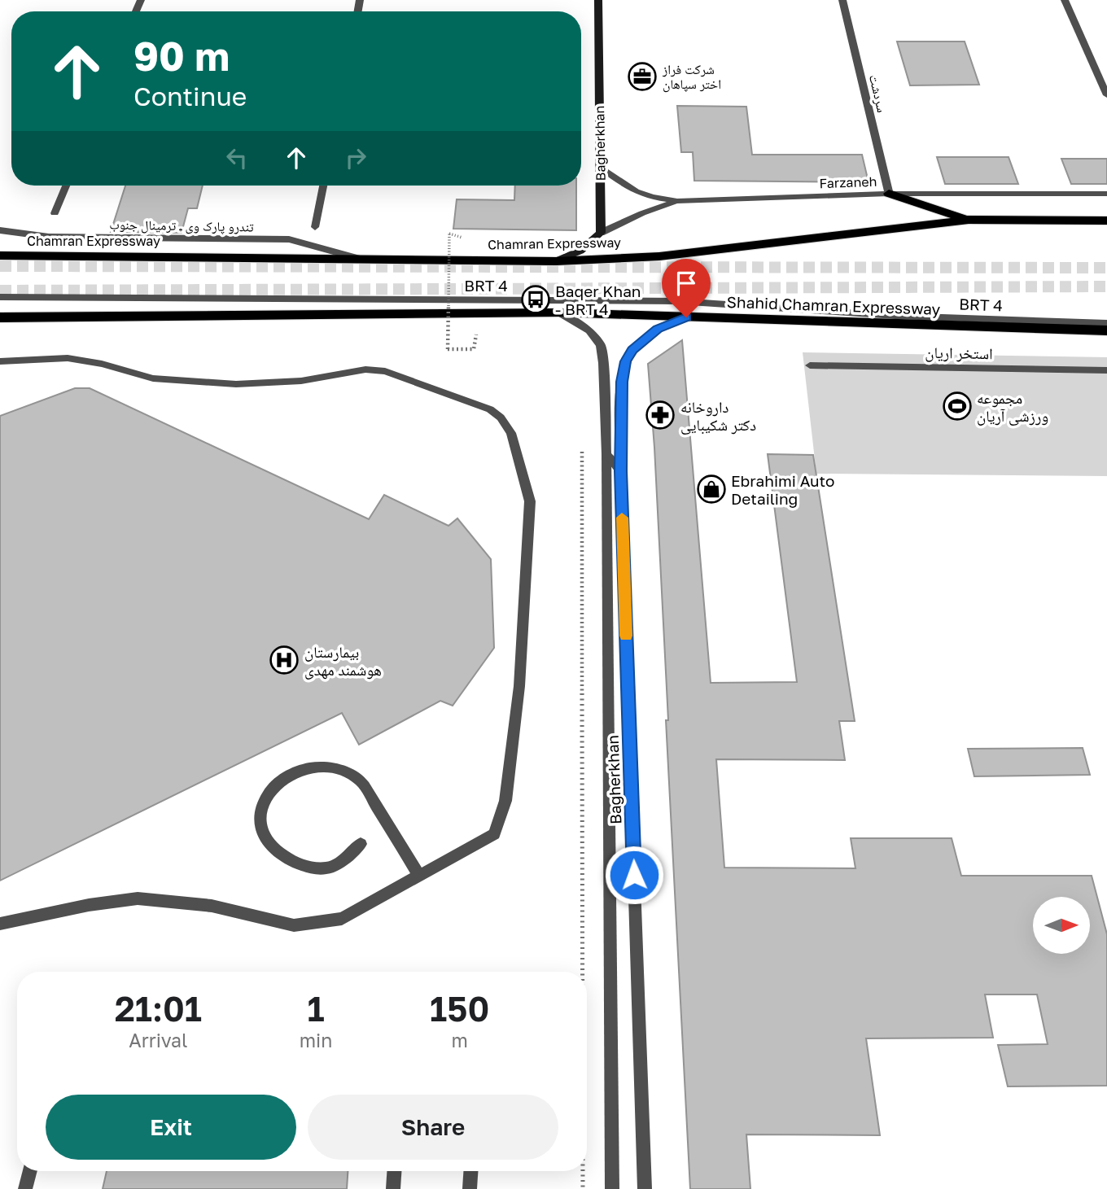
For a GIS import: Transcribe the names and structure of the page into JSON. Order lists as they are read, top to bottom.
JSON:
{
  "streets": {
    "highway": ["Chamran Expressway", "Shahid Chamran Expressway"],
    "main road": ["Bagherkhan"],
    "street": [
      "سردشت",
      "Farzaneh",
      "تندرو پارک وی ـ ترمینال جنوب",
      "BRT 4",
      "استخر اریان"
    ]
  },
  "crossings": [
    ["سردشت", "Farzaneh"],
    ["Bagherkhan", "Farzaneh"],
    ["Bagherkhan", "Shahid Chamran Expressway"],
    ["تندرو پارک وی ـ ترمینال جنوب", "Chamran Expressway"]
  ],
  "places": {
    "office": ["شرکت فراز اختر سپاهان"],
    "bus stop": ["Baqer Khan - BRT 4"],
    "sports": ["مجموعه ورزشی آریان"],
    "pharmacy": ["داروخانه دکتر شکیبایی"],
    "shop": ["Ebrahimi Auto Detailing"],
    "hospital": ["بیمارستان هوشمند مهدی"]
  },
  "north": "right",
  "page": {
    "turn": ["90 m", "Continue"],
    "eta": [
      "21:01",
      "Arrival",
      "1",
      "min",
      "150",
      "m"
    ],
    "buttons": ["Exit", "Share"]
  }
}
